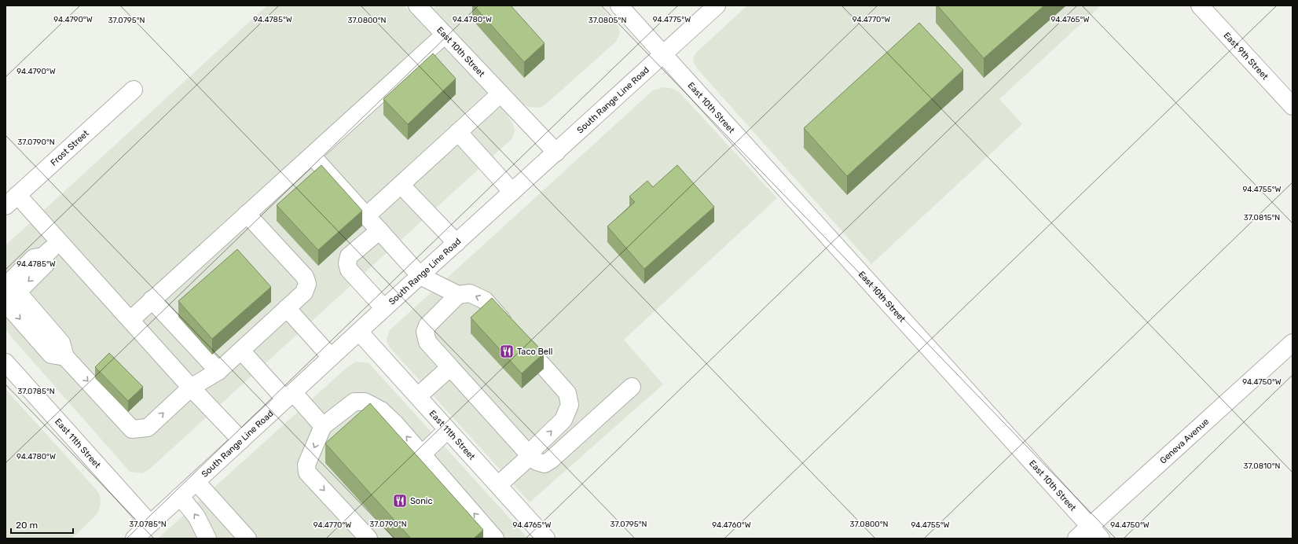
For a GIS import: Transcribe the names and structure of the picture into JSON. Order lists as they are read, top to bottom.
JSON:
{
  "streets": {
    "street": [
      "East 10th Street",
      "East 9th Street",
      "South Range Line Road",
      "Frost Street",
      "East 11th Street",
      "Geneva Avenue"
    ]
  },
  "crossings": [
    ["East 10th Street", "South Range Line Road"],
    ["East 10th Street", "Geneva Avenue"],
    ["South Range Line Road", "East 11th Street"]
  ],
  "places": {
    "restaurant": ["Taco Bell", "Sonic"]
  },
  "scale_bar": "20 m",
  "coordinates": [
    "94.4790°W",
    "94.4785°W",
    "94.4780°W",
    "94.4775°W",
    "94.4770°W",
    "94.4765°W",
    "37.0795°N",
    "37.0800°N",
    "37.0805°N",
    "37.0790°N",
    "94.4755°W",
    "37.0815°N",
    "94.4750°W",
    "37.0785°N",
    "37.0810°N",
    "94.4760°W"
  ]
}
